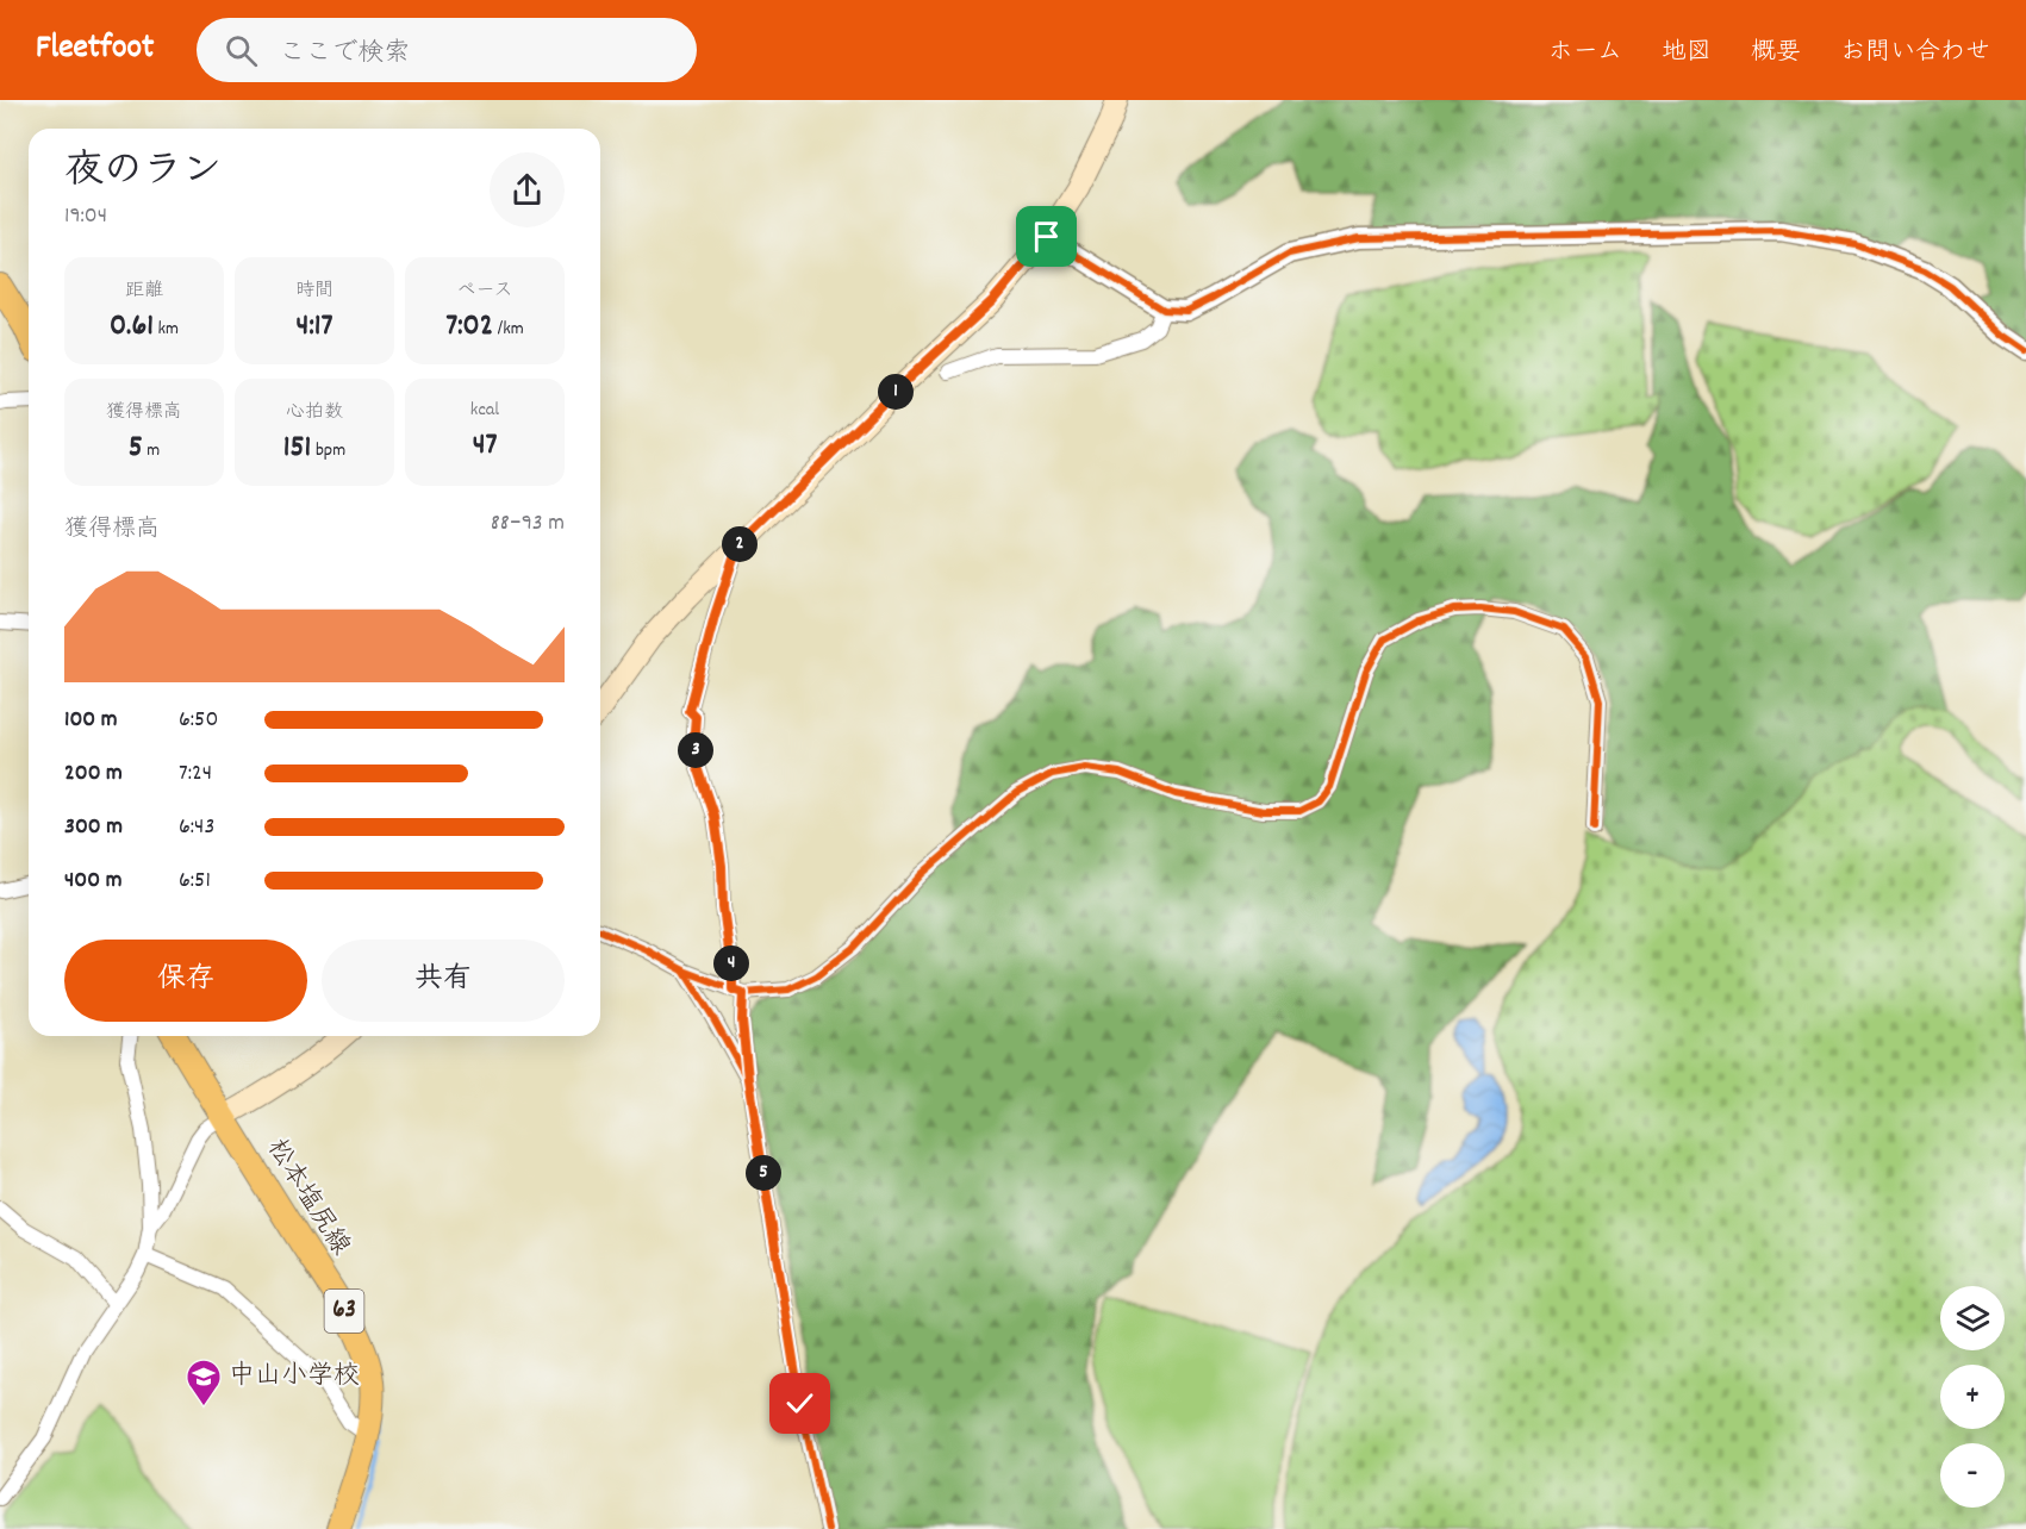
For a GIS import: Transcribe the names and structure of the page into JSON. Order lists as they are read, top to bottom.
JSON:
{
  "streets": {
    "main road": ["松本塩尻線", "63"]
  },
  "places": {
    "school or university": ["中山小学校"]
  },
  "page": {
    "header": "Fleetfoot",
    "search": "ここで検索",
    "nav": [
      "ホーム",
      "地図",
      "概要",
      "お問い合わせ"
    ],
    "heading": ["夜のラン", "19:04"],
    "stats": [
      ["距離", "0.61 km"],
      ["時間", "4:17"],
      ["ペース", "7:02 /km"],
      ["獲得標高", "5 m"],
      ["心拍数", "151 bpm"],
      ["kcal", "47"]
    ],
    "pins": [
      "1",
      "2",
      "3",
      "4",
      "5"
    ],
    "chart": ["獲得標高", "88–93 m"],
    "list": [
      {
        "name": "100 m",
        "note": "6:50"
      },
      {
        "name": "200 m",
        "note": "7:24"
      },
      {
        "name": "300 m",
        "note": "6:43"
      },
      {
        "name": "400 m",
        "note": "6:51"
      }
    ],
    "buttons": ["保存", "共有"],
    "map_buttons": ["+", "−"]
  }
}
